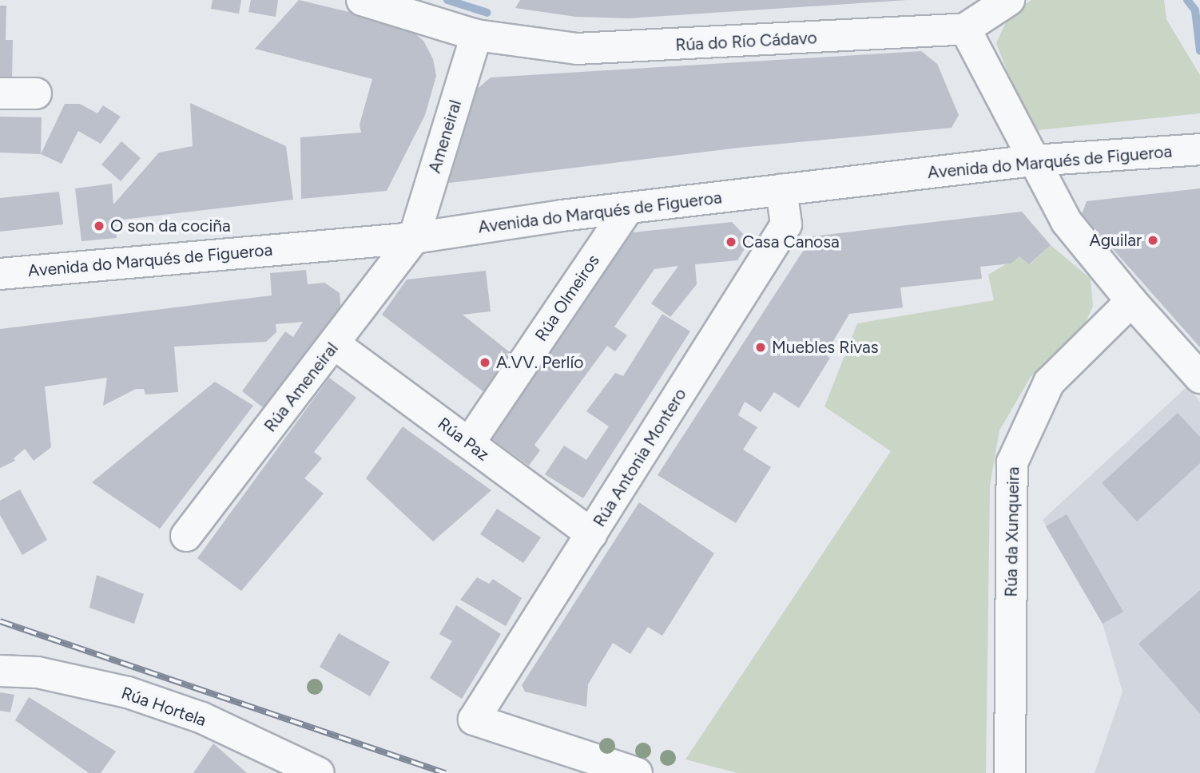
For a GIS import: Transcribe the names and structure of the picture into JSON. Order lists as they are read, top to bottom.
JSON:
{
  "streets": {
    "street": [
      "Rúa do Río Cádavo",
      "Ameneiral",
      "Avenida do Marqués de Figueroa",
      "Rúa Olmeiros",
      "Rúa Ameneiral",
      "Rúa Paz",
      "Rúa Antonia Montero",
      "Rúa da Xunqueira",
      "Rúa Hortela"
    ]
  },
  "crossings": [
    ["Rúa do Río Cádavo", "Ameneiral"],
    ["Ameneiral", "Avenida do Marqués de Figueroa"],
    ["Ameneiral", "Rúa Ameneiral"],
    ["Avenida do Marqués de Figueroa", "Rúa Olmeiros"],
    ["Avenida do Marqués de Figueroa", "Rúa Ameneiral"],
    ["Avenida do Marqués de Figueroa", "Rúa Antonia Montero"],
    ["Rúa Olmeiros", "Rúa Paz"],
    ["Rúa Ameneiral", "Rúa Paz"],
    ["Rúa Paz", "Rúa Antonia Montero"]
  ],
  "places": [
    "O son da cociña",
    "Aguilar",
    "Casa Canosa",
    "Muebles Rivas",
    "A.VV. Perlío"
  ]
}
